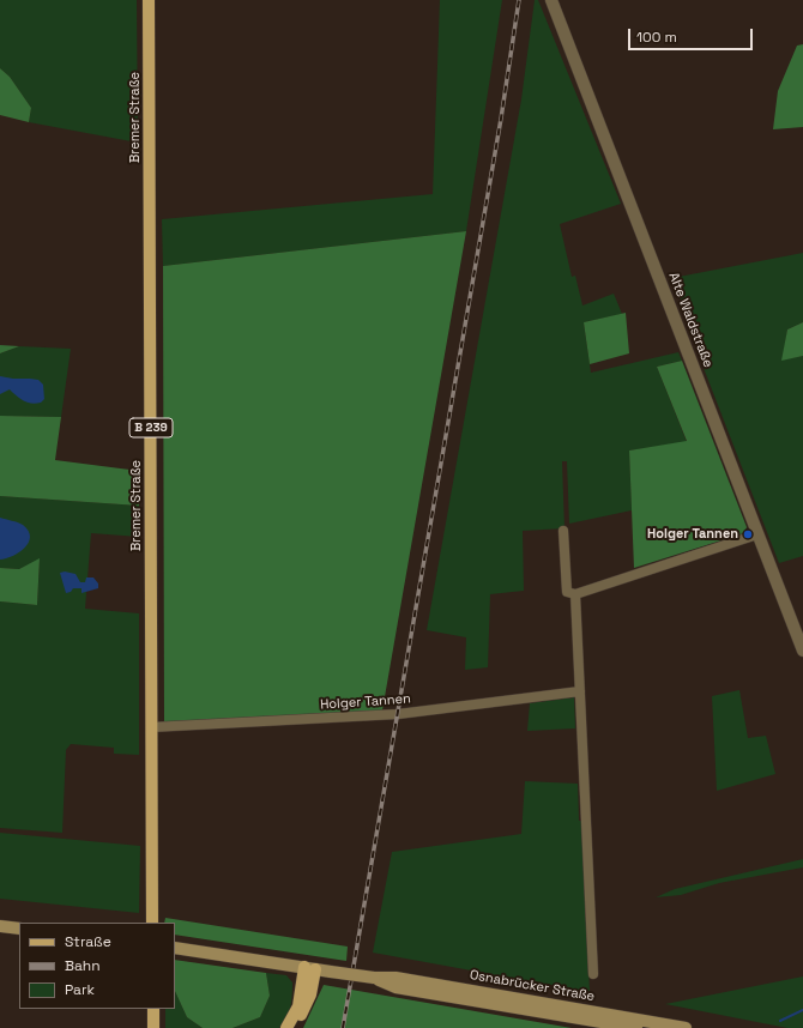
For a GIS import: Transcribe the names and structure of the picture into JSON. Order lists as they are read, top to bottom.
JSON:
{
  "streets": {
    "main road": ["Bremer Straße", "B 239", "Osnabrücker Straße"],
    "street": ["Alte Waldstraße", "Holger Tannen"]
  },
  "crossings": [
    ["Bremer Straße", "Holger Tannen"]
  ],
  "places": ["Holger Tannen"],
  "legend": ["Straße", "Bahn", "Park"],
  "scale_bar": "100 m"
}
